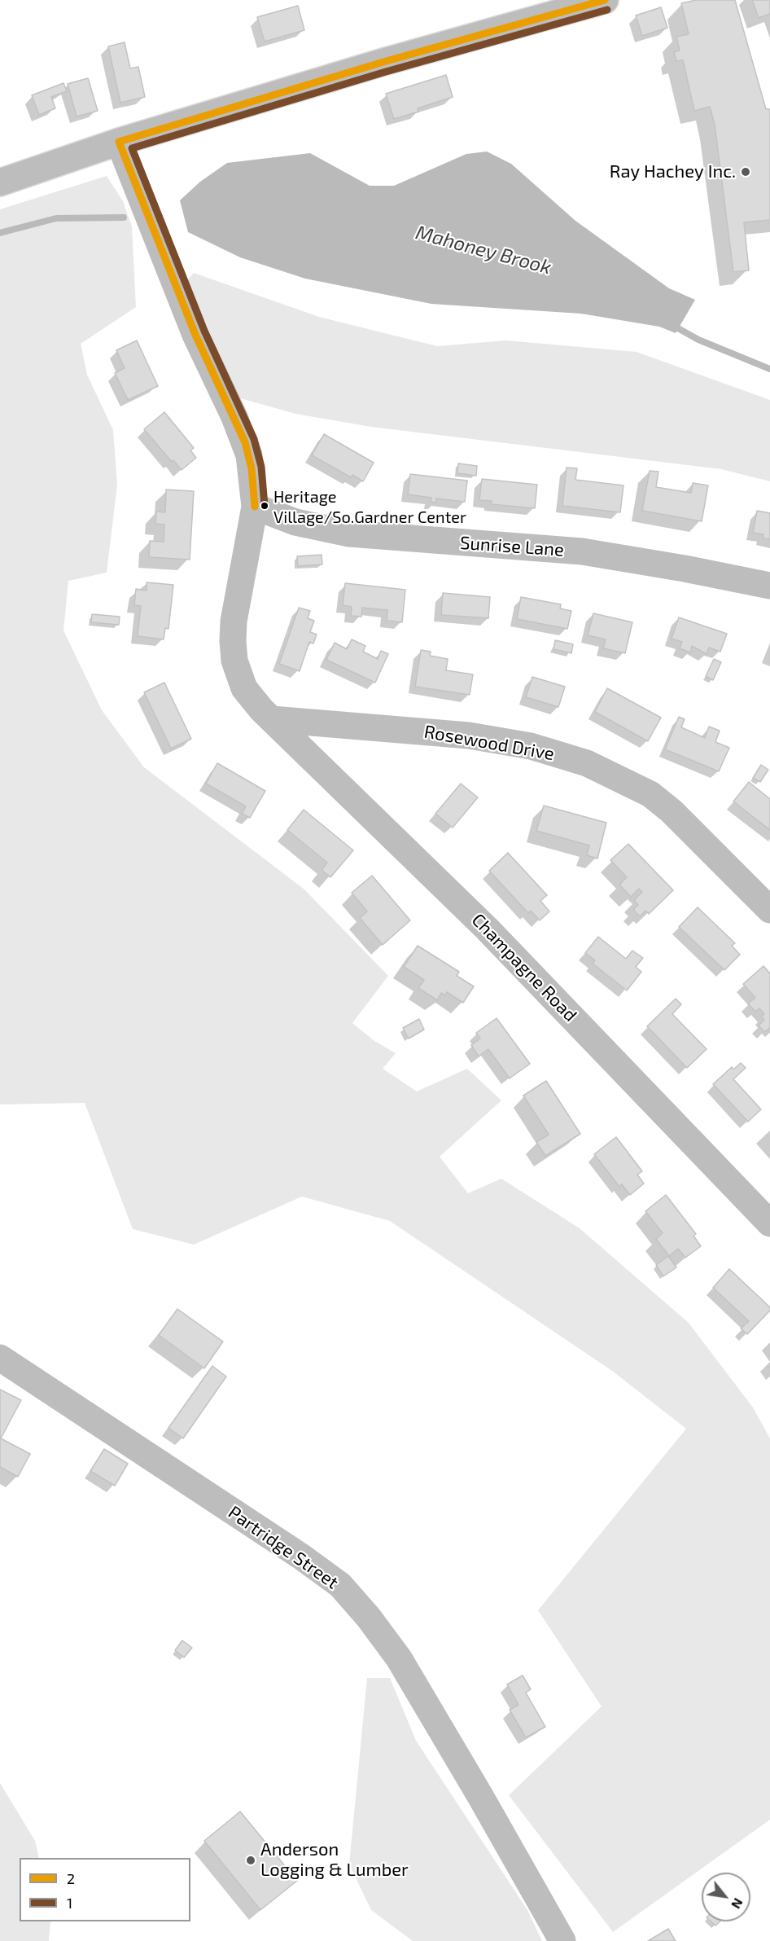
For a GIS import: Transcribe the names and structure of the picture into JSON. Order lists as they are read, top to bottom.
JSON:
{
  "streets": {
    "street": [
      "Sunrise Lane",
      "Rosewood Drive",
      "Champagne Road",
      "Partridge Street"
    ]
  },
  "crossings": [
    ["Sunrise Lane", "Champagne Road"],
    ["Rosewood Drive", "Champagne Road"]
  ],
  "water": ["Mahoney Brook"],
  "places": ["Ray Hachey Inc.", "Heritage Village/So.Gardner Center", "Anderson Logging & Lumber"],
  "lines": ["transit line 2", "transit line 1"],
  "legend": ["2", "1"],
  "north": "bottom right"
}
